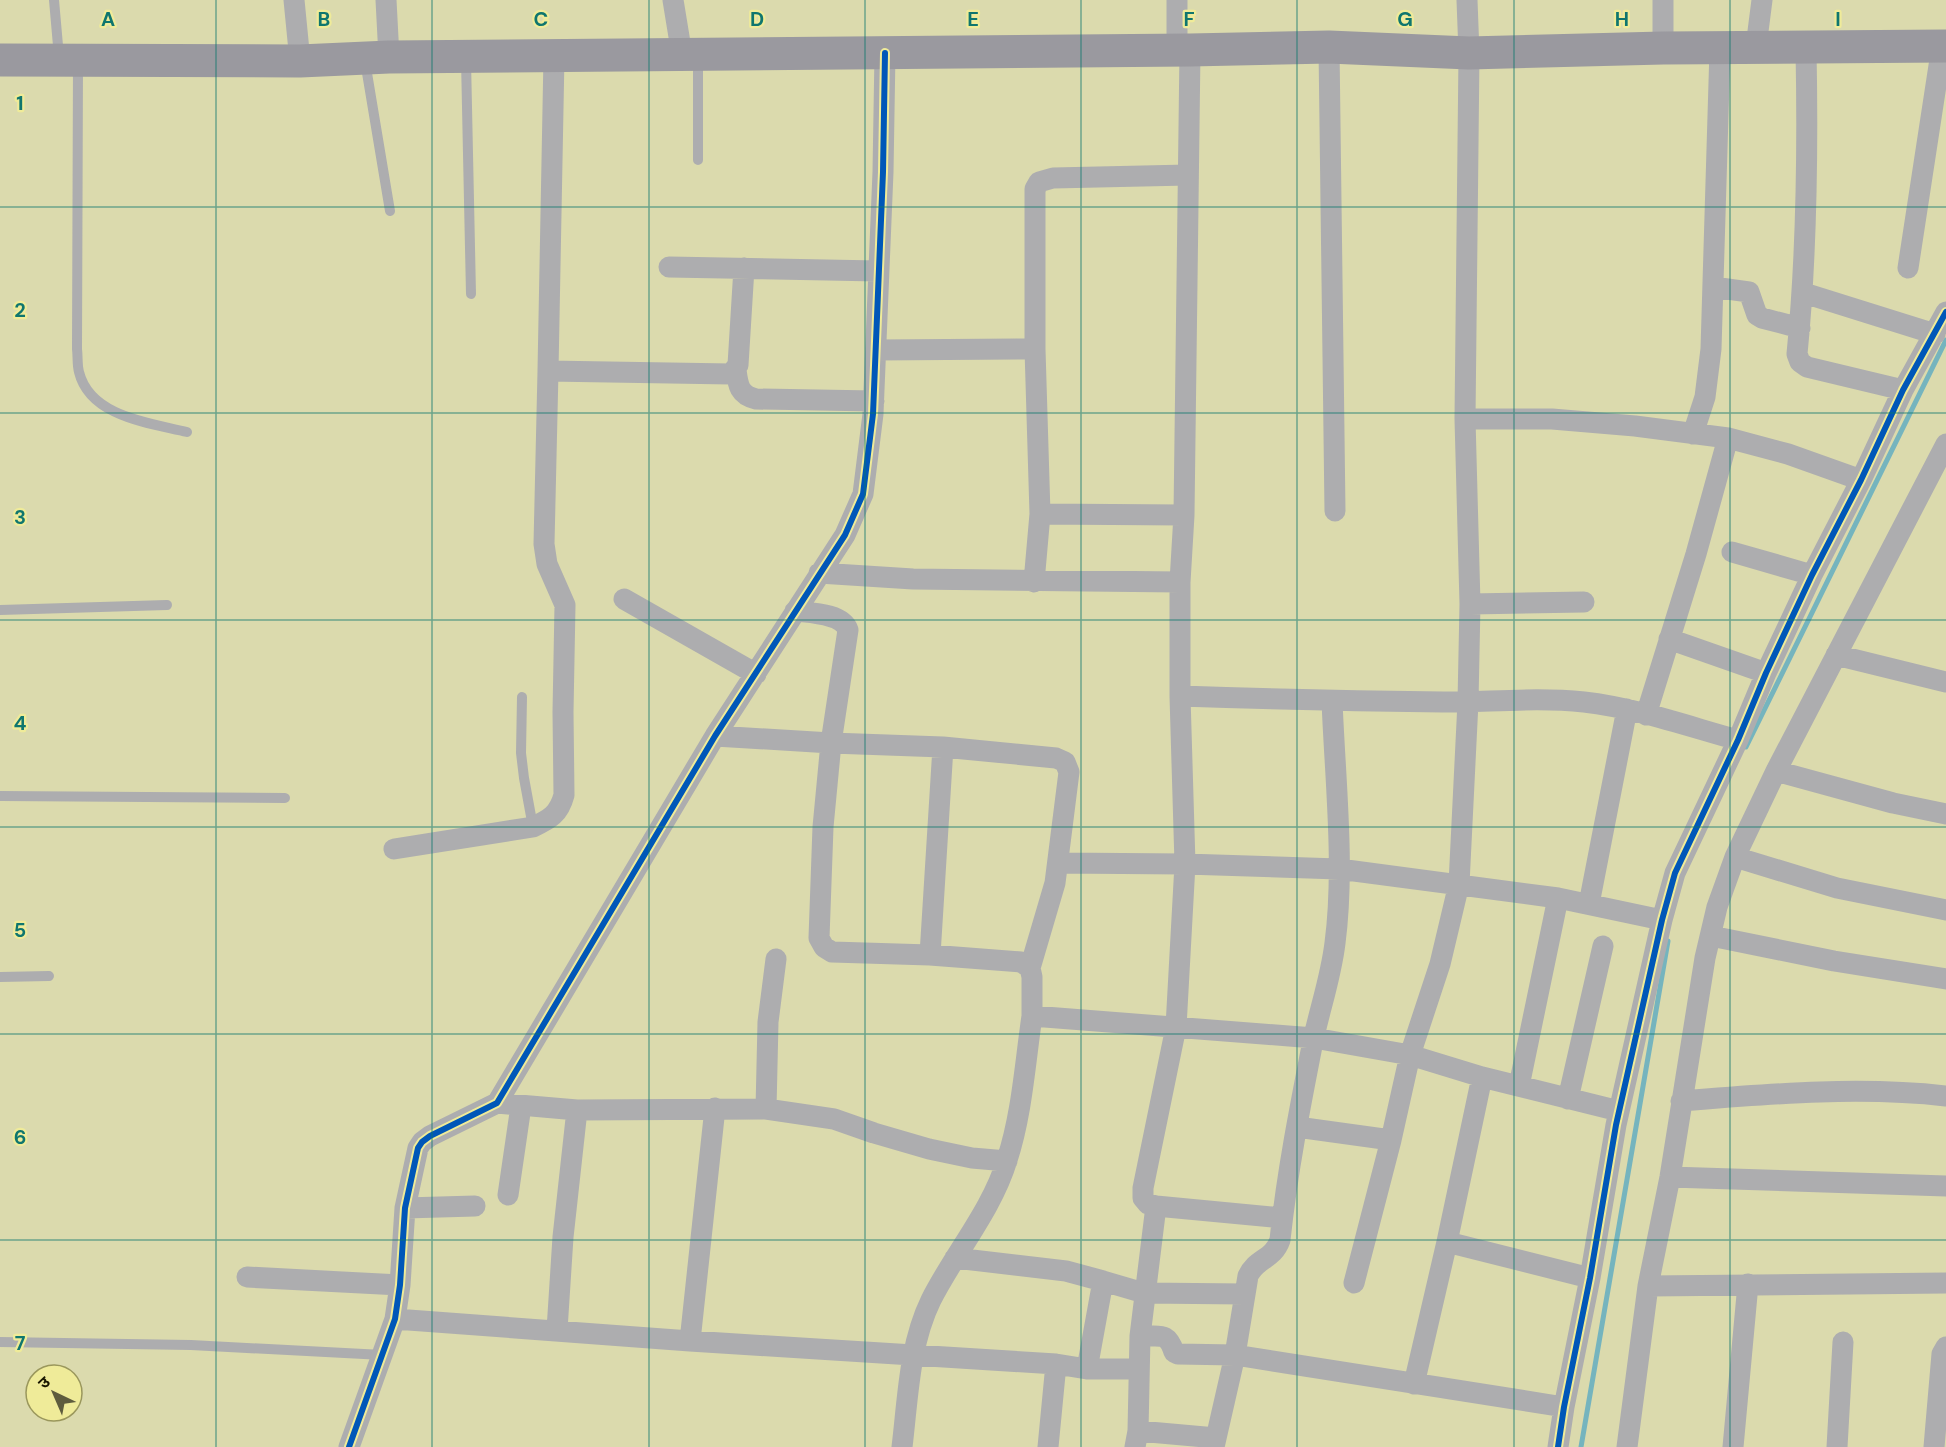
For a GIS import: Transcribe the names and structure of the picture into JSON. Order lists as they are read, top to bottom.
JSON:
{
  "north": "top left",
  "grid": {
    "columns": [
      "A",
      "B",
      "C",
      "D",
      "E",
      "F",
      "G",
      "H",
      "I"
    ],
    "rows": [
      "1",
      "2",
      "3",
      "4",
      "5",
      "6",
      "7"
    ]
  }
}
